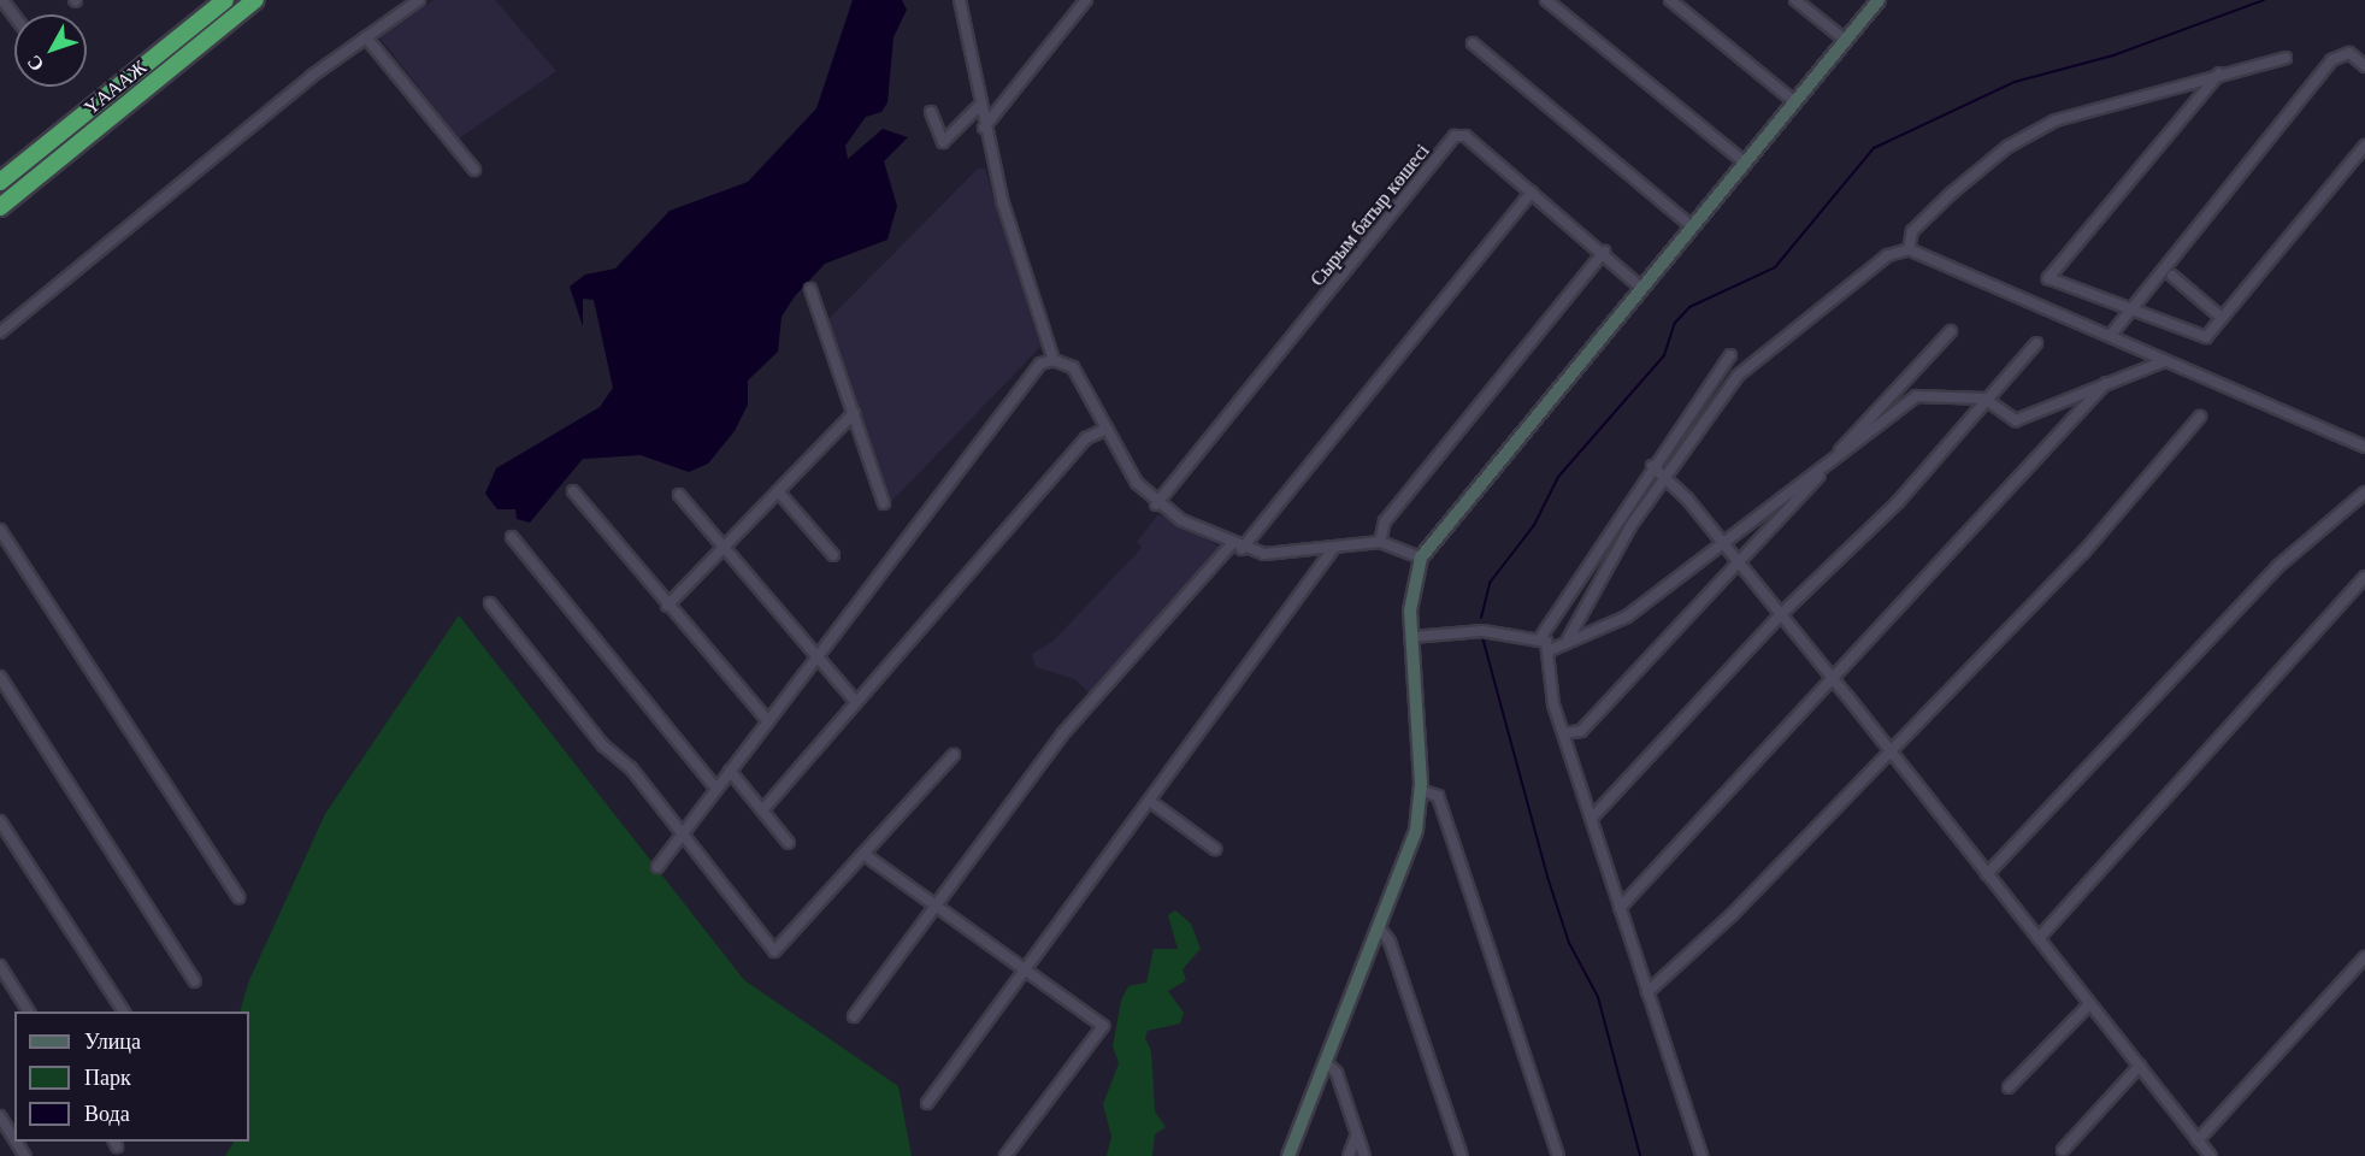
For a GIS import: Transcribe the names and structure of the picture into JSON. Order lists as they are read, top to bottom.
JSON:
{
  "streets": {
    "highway": ["ҮАААЖ"],
    "street": ["Сырым батыр көшесі"]
  },
  "legend": ["Улица", "Парк", "Вода"],
  "north": "bottom left"
}
